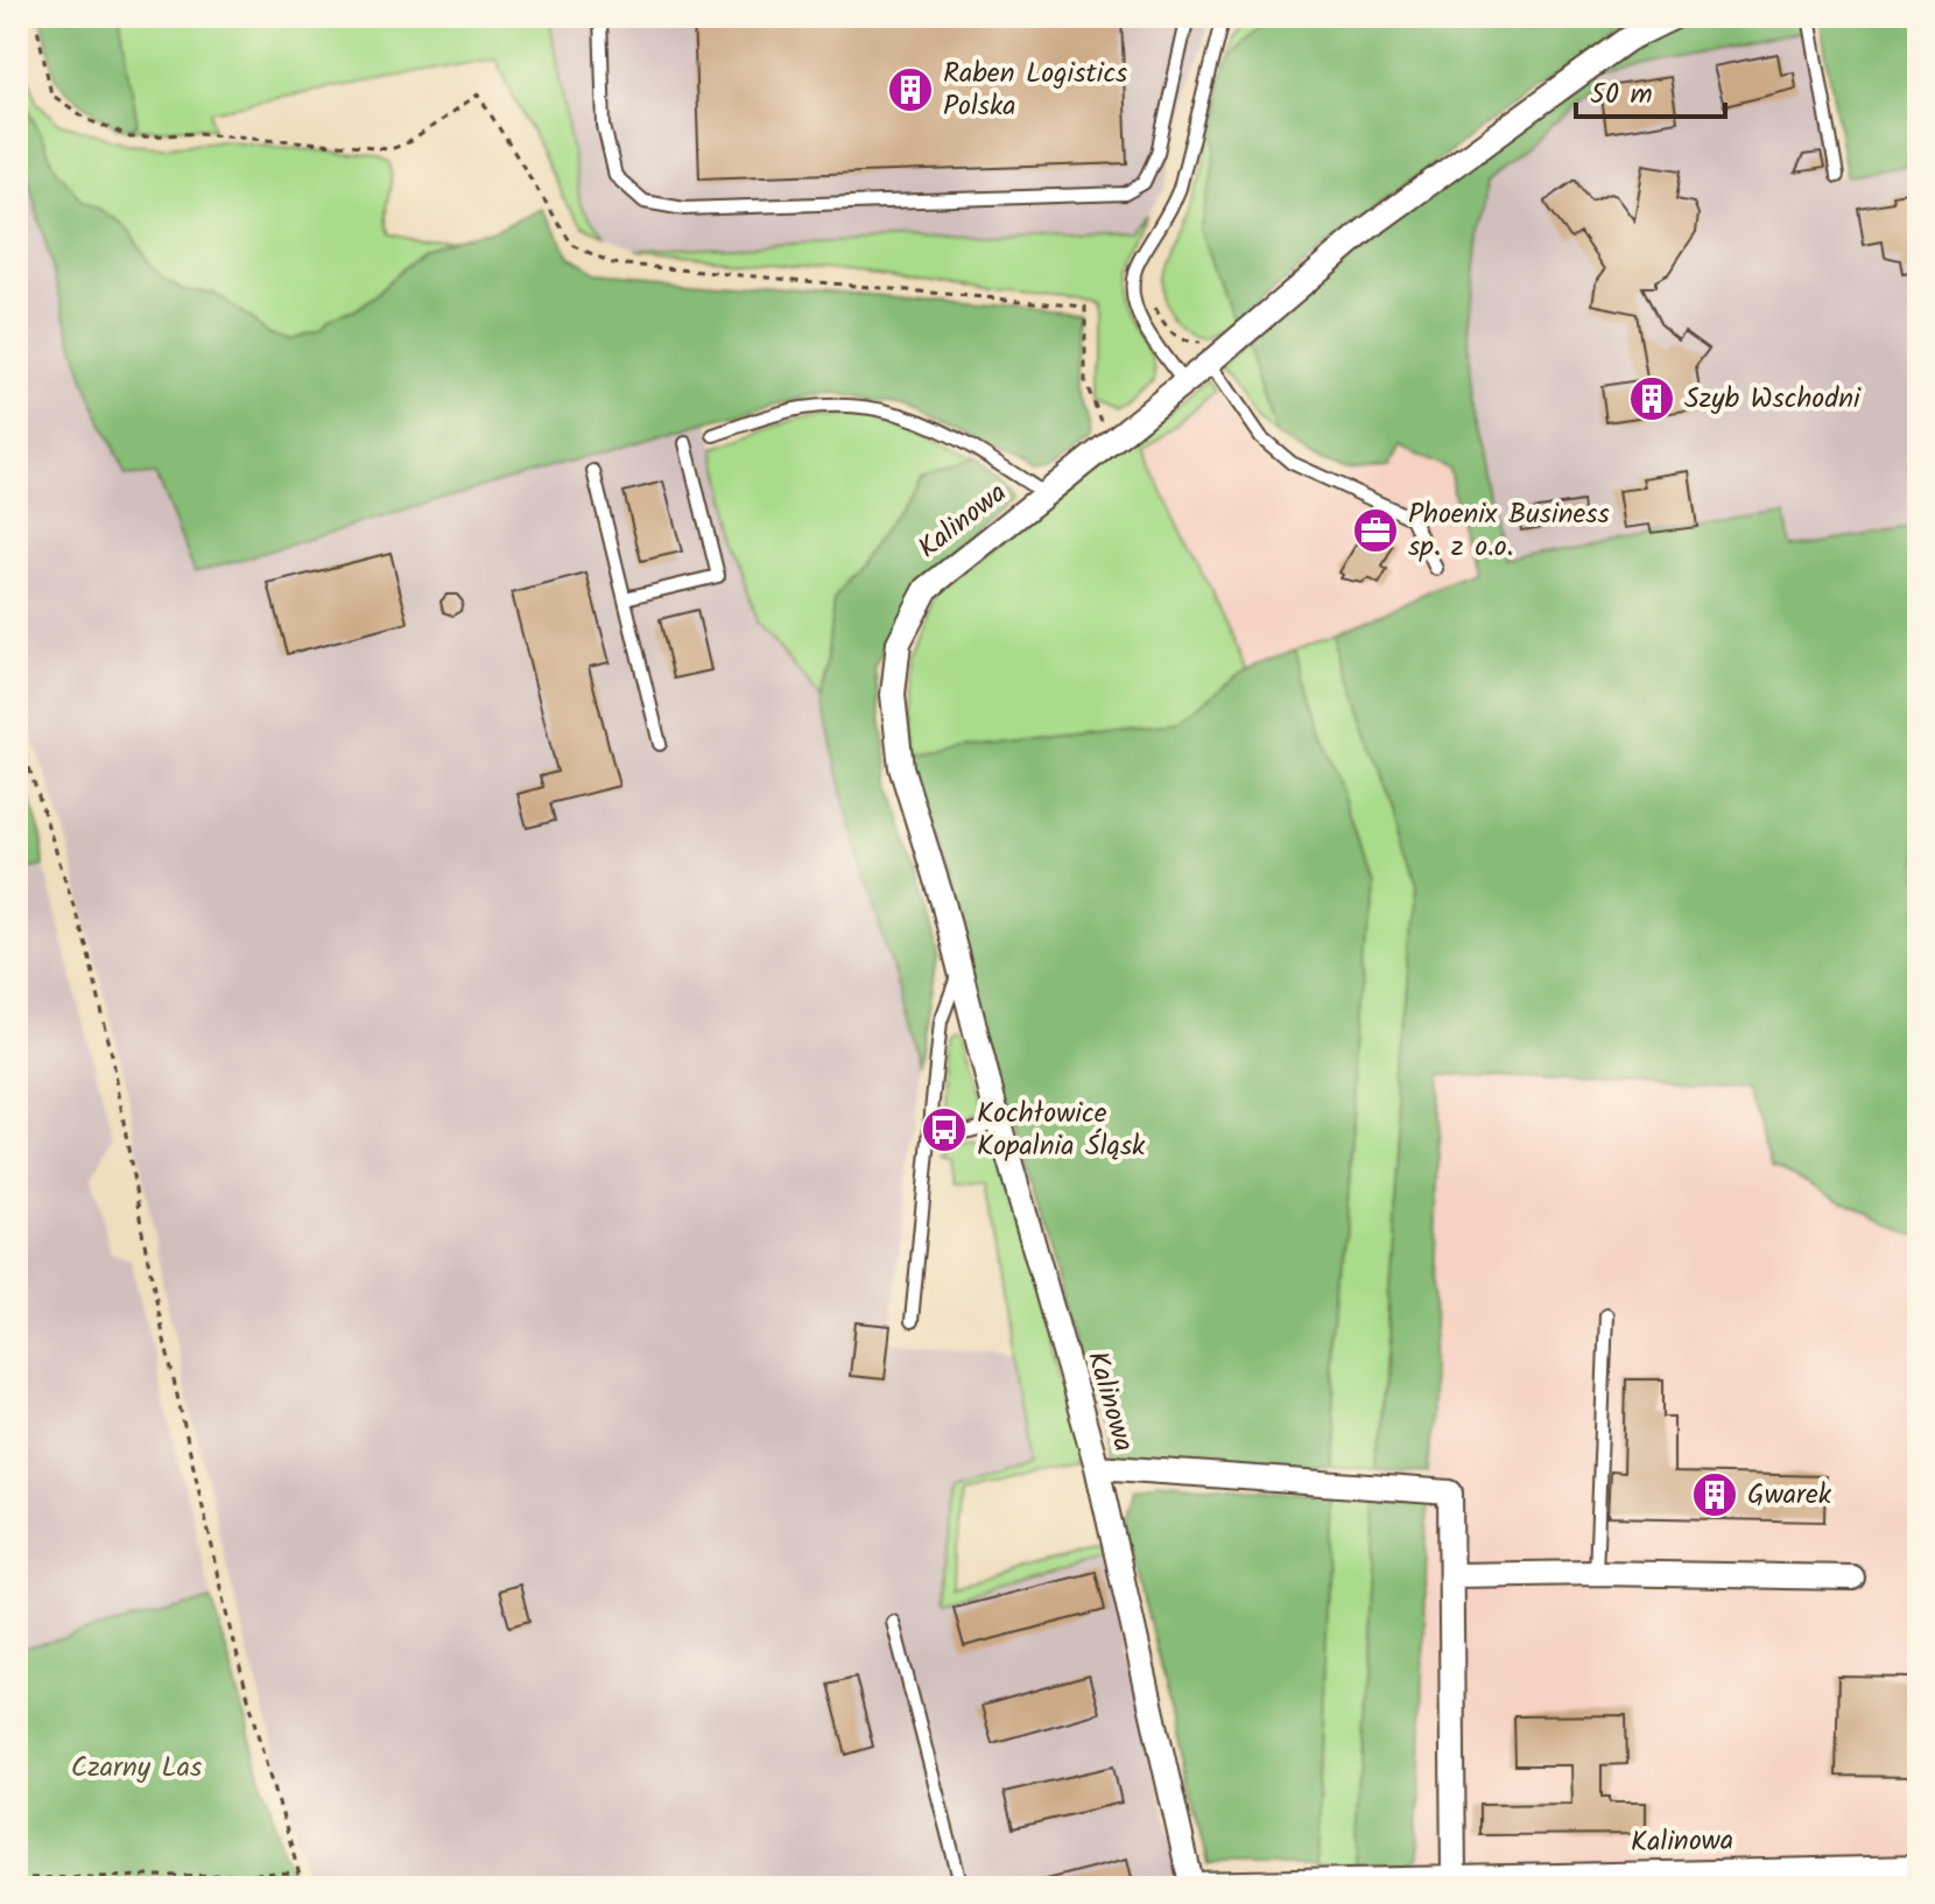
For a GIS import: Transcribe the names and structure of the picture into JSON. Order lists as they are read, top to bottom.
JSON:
{
  "streets": {
    "street": ["Kalinowa"]
  },
  "parks": ["Czarny Las"],
  "places": {
    "building": ["Raben Logistics Polska", "Szyb Wschodni", "Gwarek"],
    "office": ["Phoenix Business sp. z o.o."],
    "bus stop": ["Kochłowice Kopalnia Śląsk"]
  },
  "scale_bar": "50 m"
}
